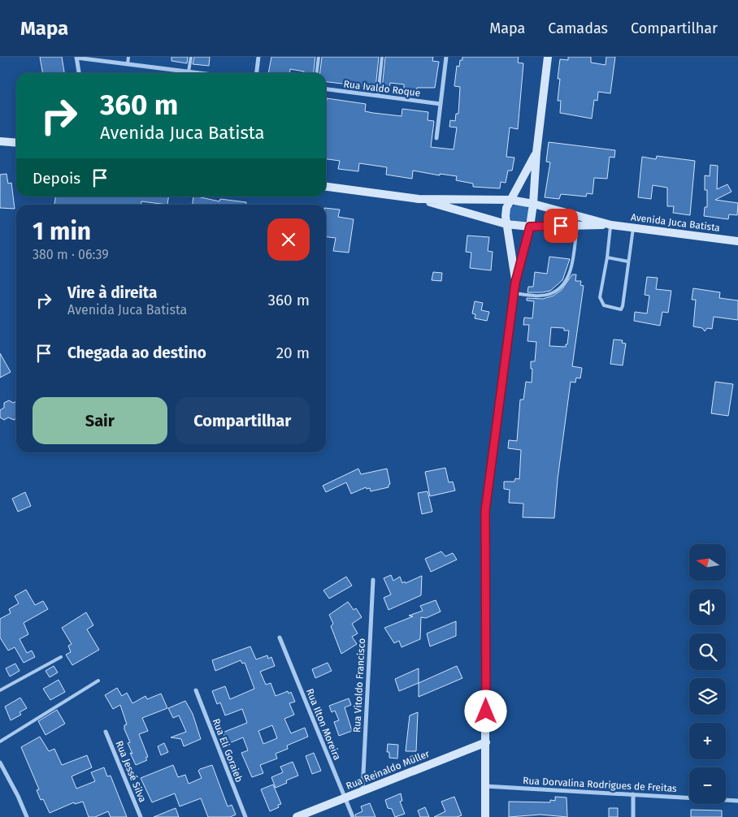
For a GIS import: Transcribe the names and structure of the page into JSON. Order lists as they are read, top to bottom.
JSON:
{
  "streets": {
    "main road": ["Avenida Juca Batista", "Rua Reinaldo Müller"],
    "street": [
      "Rua Ivaldo Roque",
      "Rua Vitoldo Francisco",
      "Rua Ilton Moreira",
      "Rua Eli Goraieb",
      "Rua Jessé Silva",
      "Rua Dorvalina Rodrigues de Freitas"
    ]
  },
  "crossings": [
    ["Rua Vitoldo Francisco", "Rua Reinaldo Müller"],
    ["Rua Ilton Moreira", "Rua Reinaldo Müller"]
  ],
  "north": "left",
  "page": {
    "header": "Mapa",
    "nav": ["Mapa", "Camadas", "Compartilhar"],
    "turn": ["360 m", "Avenida Juca Batista"],
    "then": "Depois",
    "heading": ["1 min", "380 m · 06:39"],
    "list": [
      {
        "name": "Vire à direita",
        "note": "Avenida Juca Batista",
        "value": "360 m"
      },
      {
        "name": "Chegada ao destino",
        "value": "20 m"
      }
    ],
    "buttons": ["Sair", "Compartilhar"],
    "map_buttons": ["+", "−"]
  }
}
